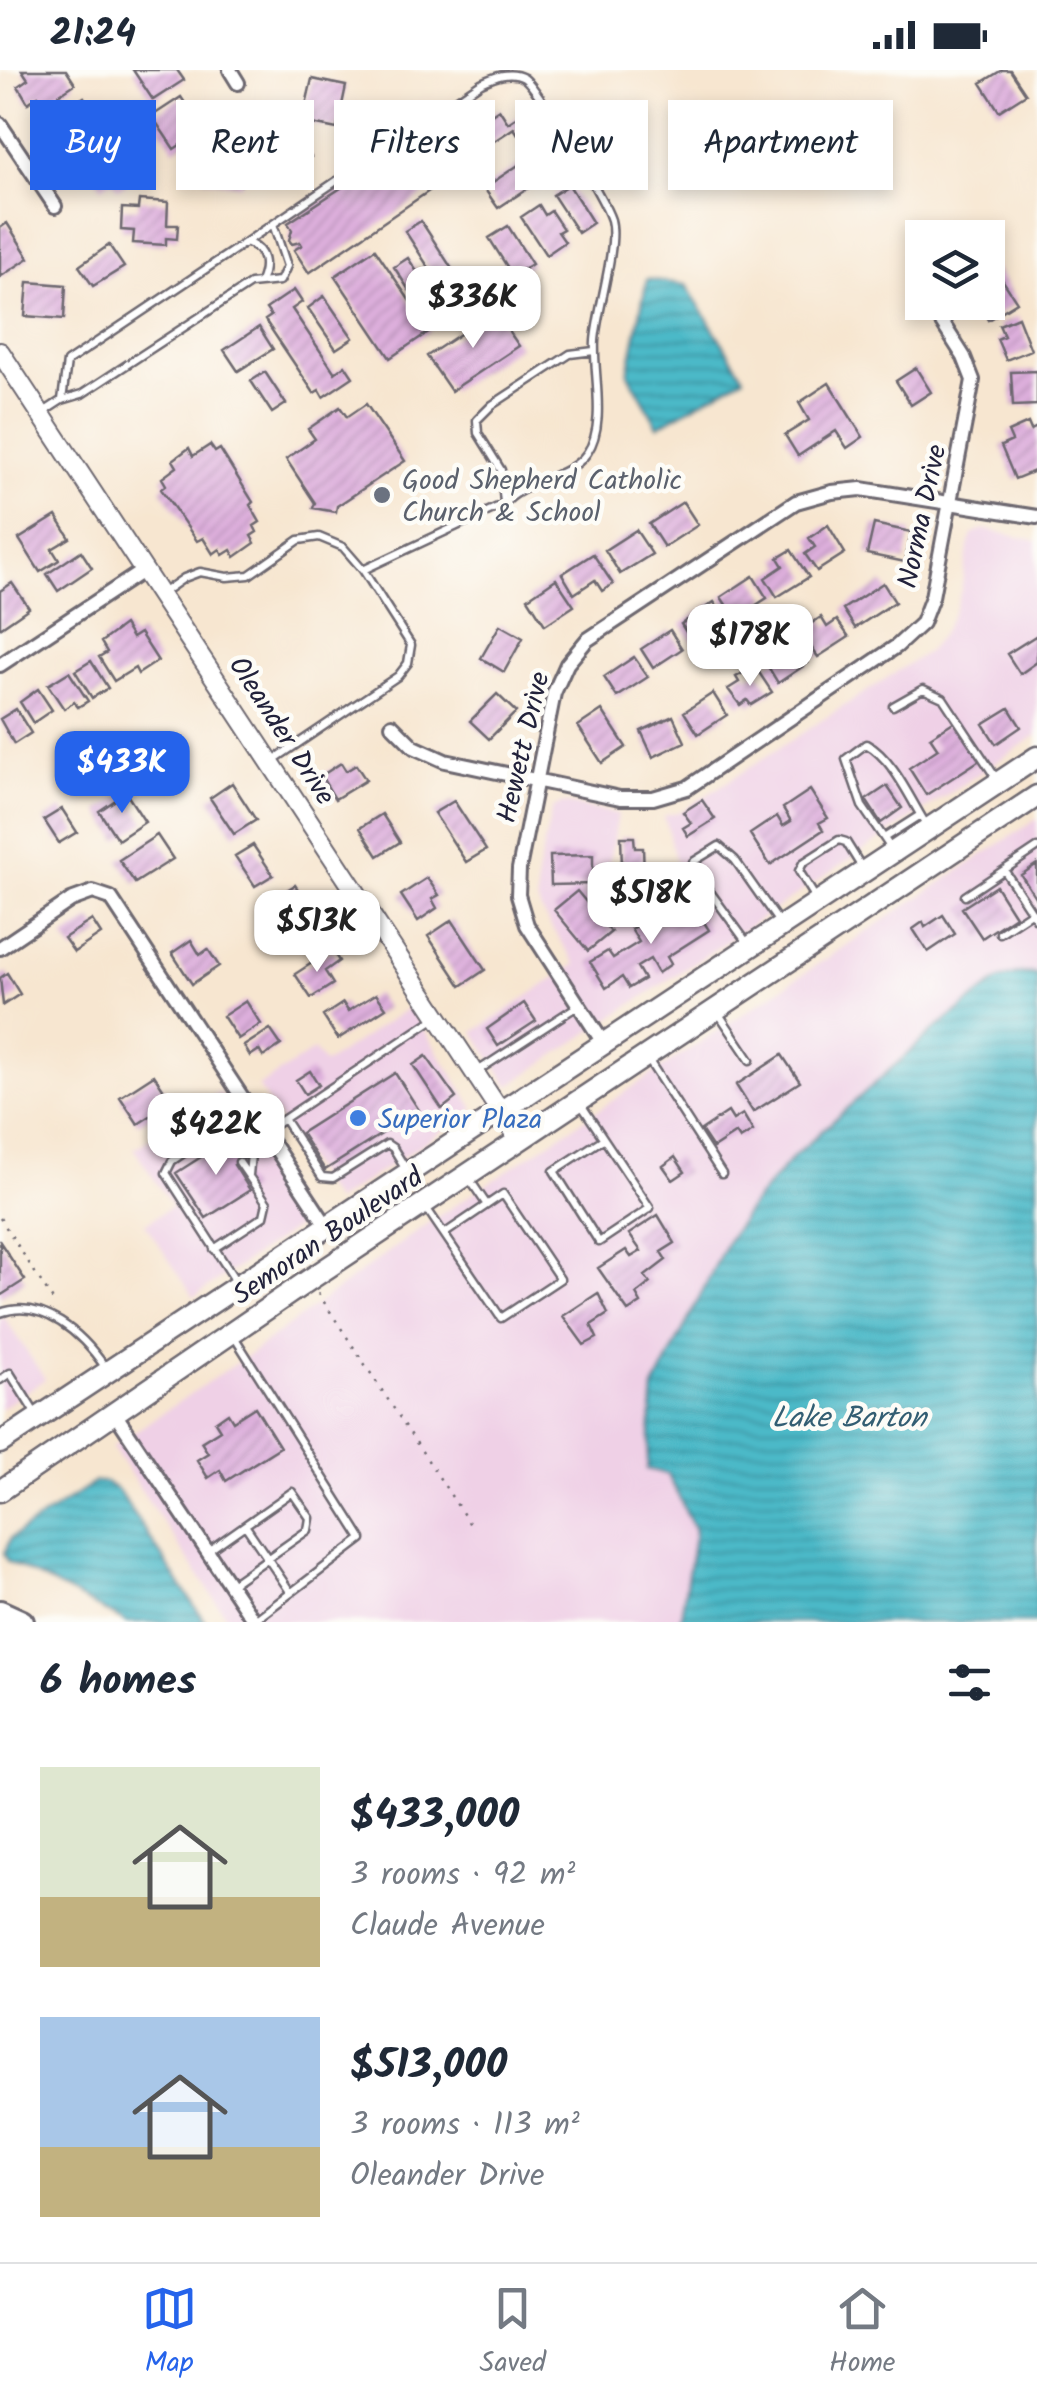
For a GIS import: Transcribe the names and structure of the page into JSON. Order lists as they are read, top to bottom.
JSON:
{
  "streets": {
    "main road": ["Semoran Boulevard"],
    "street": ["Norma Drive", "Oleander Drive", "Hewett Drive"]
  },
  "crossings": [
    ["Norma Drive", "Hewett Drive"],
    ["Oleander Drive", "Semoran Boulevard"],
    ["Hewett Drive", "Semoran Boulevard"]
  ],
  "water": ["Lake Barton"],
  "places": ["Good Shepherd Catholic Church & School", "Superior Plaza"],
  "page": {
    "status": "21:24",
    "chip": [
      "Buy",
      "Rent",
      "Filters",
      "New",
      "Apartment"
    ],
    "price": [
      "$336K",
      "$178K",
      "$433K",
      "$518K",
      "$513K",
      "$422K"
    ],
    "heading": "6 homes",
    "list": [
      {
        "name": "$433,000",
        "note": "3 rooms · 92 m² · Claude Avenue"
      },
      {
        "name": "$513,000",
        "note": "3 rooms · 113 m² · Oleander Drive"
      }
    ],
    "tabs": ["Map", "Saved", "Home"]
  }
}
